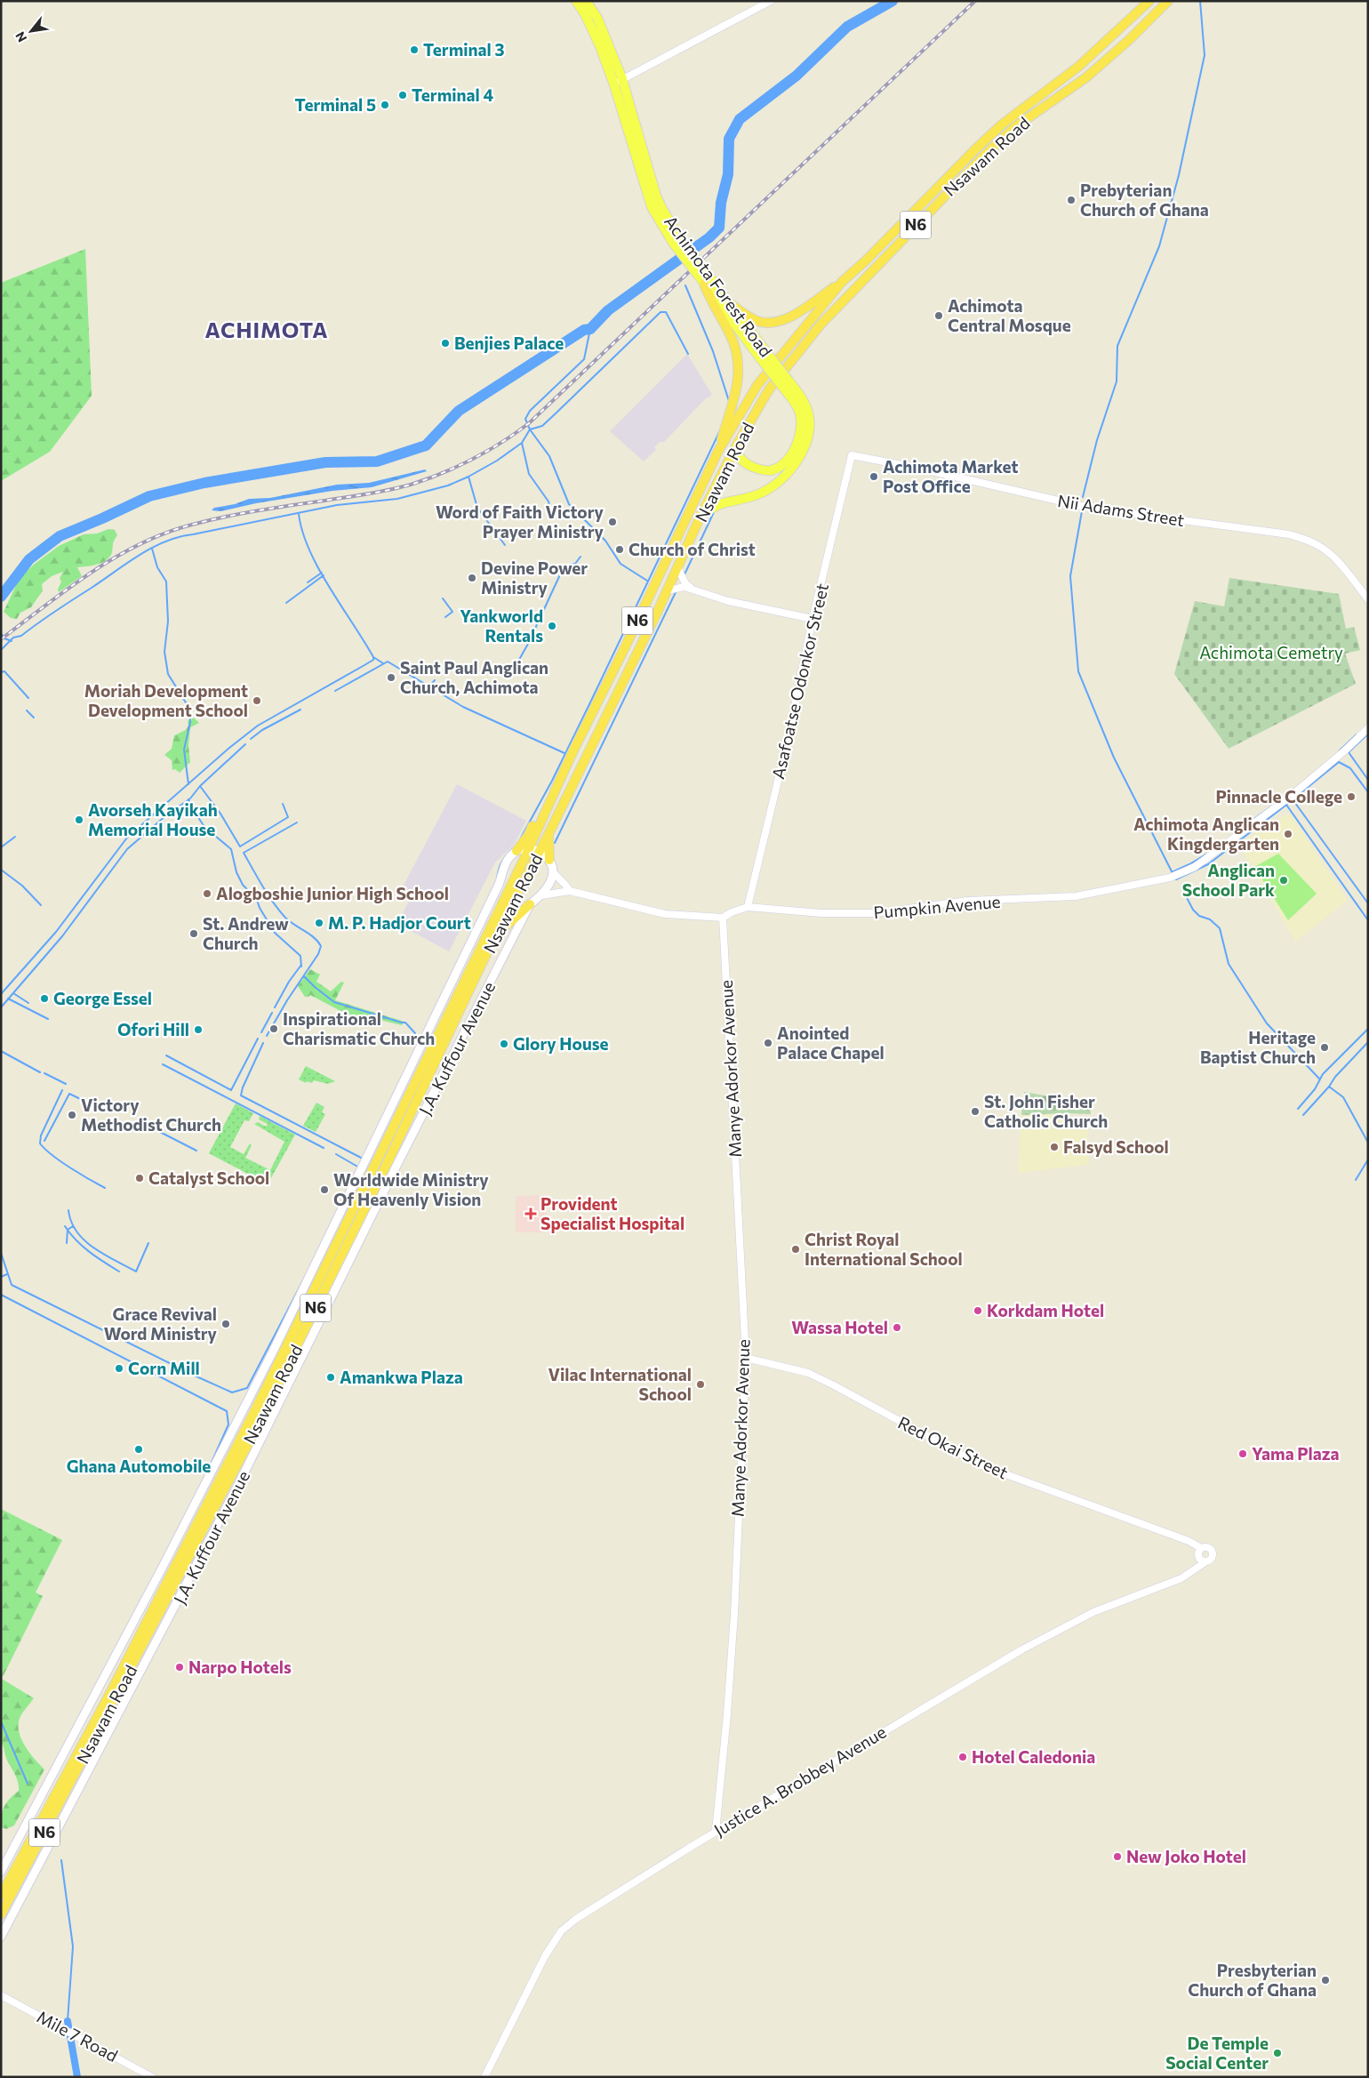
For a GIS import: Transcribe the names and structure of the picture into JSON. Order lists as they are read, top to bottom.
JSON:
{
  "streets": {
    "highway": ["Nsawam Road", "N6"],
    "main road": ["Achimota Forest Road", "J.A. Kuffour Avenue"],
    "street": [
      "Nii Adams Street",
      "Asafoatse Odonkor Street",
      "Pumpkin Avenue",
      "Manye Adorkor Avenue",
      "Red Okai Street",
      "Justice A. Brobbey Avenue",
      "Mile 7 Road"
    ]
  },
  "crossings": [
    ["Nsawam Road", "Achimota Forest Road"],
    ["Nii Adams Street", "Asafoatse Odonkor Street"],
    ["Asafoatse Odonkor Street", "Pumpkin Avenue"],
    ["Pumpkin Avenue", "Manye Adorkor Avenue"],
    ["Manye Adorkor Avenue", "Red Okai Street"],
    ["Manye Adorkor Avenue", "Justice A. Brobbey Avenue"],
    ["Red Okai Street", "Justice A. Brobbey Avenue"]
  ],
  "districts": ["ACHIMOTA"],
  "parks": ["Achimota Cemetry"],
  "places": {
    "other": [
      "Terminal 3",
      "Terminal 4",
      "Terminal 5",
      "Prebyterian Church of Ghana",
      "Achimota Central Mosque",
      "Benjies Palace",
      "Achimota Market Post Office",
      "Word of Faith Victory Prayer Ministry",
      "Church of Christ",
      "Devine Power Ministry",
      "Yankworld Rentals",
      "Saint Paul Anglican Church, Achimota",
      "Moriah Development Development School",
      "Pinnacle College",
      "Avorseh Kayikah Memorial House",
      "Achimota Anglican Kingdergarten",
      "Anglican School Park",
      "Alogboshie Junior High School",
      "M. P. Hadjor Court",
      "St. Andrew Church",
      "George Essel",
      "Inspirational Charismatic Church",
      "Ofori Hill",
      "Anointed Palace Chapel",
      "Glory House",
      "Heritage Baptist Church",
      "St. John Fisher Catholic Church",
      "Victory Methodist Church",
      "Falsyd School",
      "Catalyst School",
      "Worldwide Ministry Of Heavenly Vision",
      "Christ Royal International School",
      "Korkdam Hotel",
      "Grace Revival Word Ministry",
      "Wassa Hotel",
      "Corn Mill",
      "Amankwa Plaza",
      "Vilac International School",
      "Ghana Automobile",
      "Yama Plaza",
      "Narpo Hotels",
      "Hotel Caledonia",
      "New Joko Hotel",
      "Presbyterian Church of Ghana",
      "De Temple Social Center"
    ],
    "health": ["Provident Specialist Hospital"]
  },
  "north": "bottom left"
}
